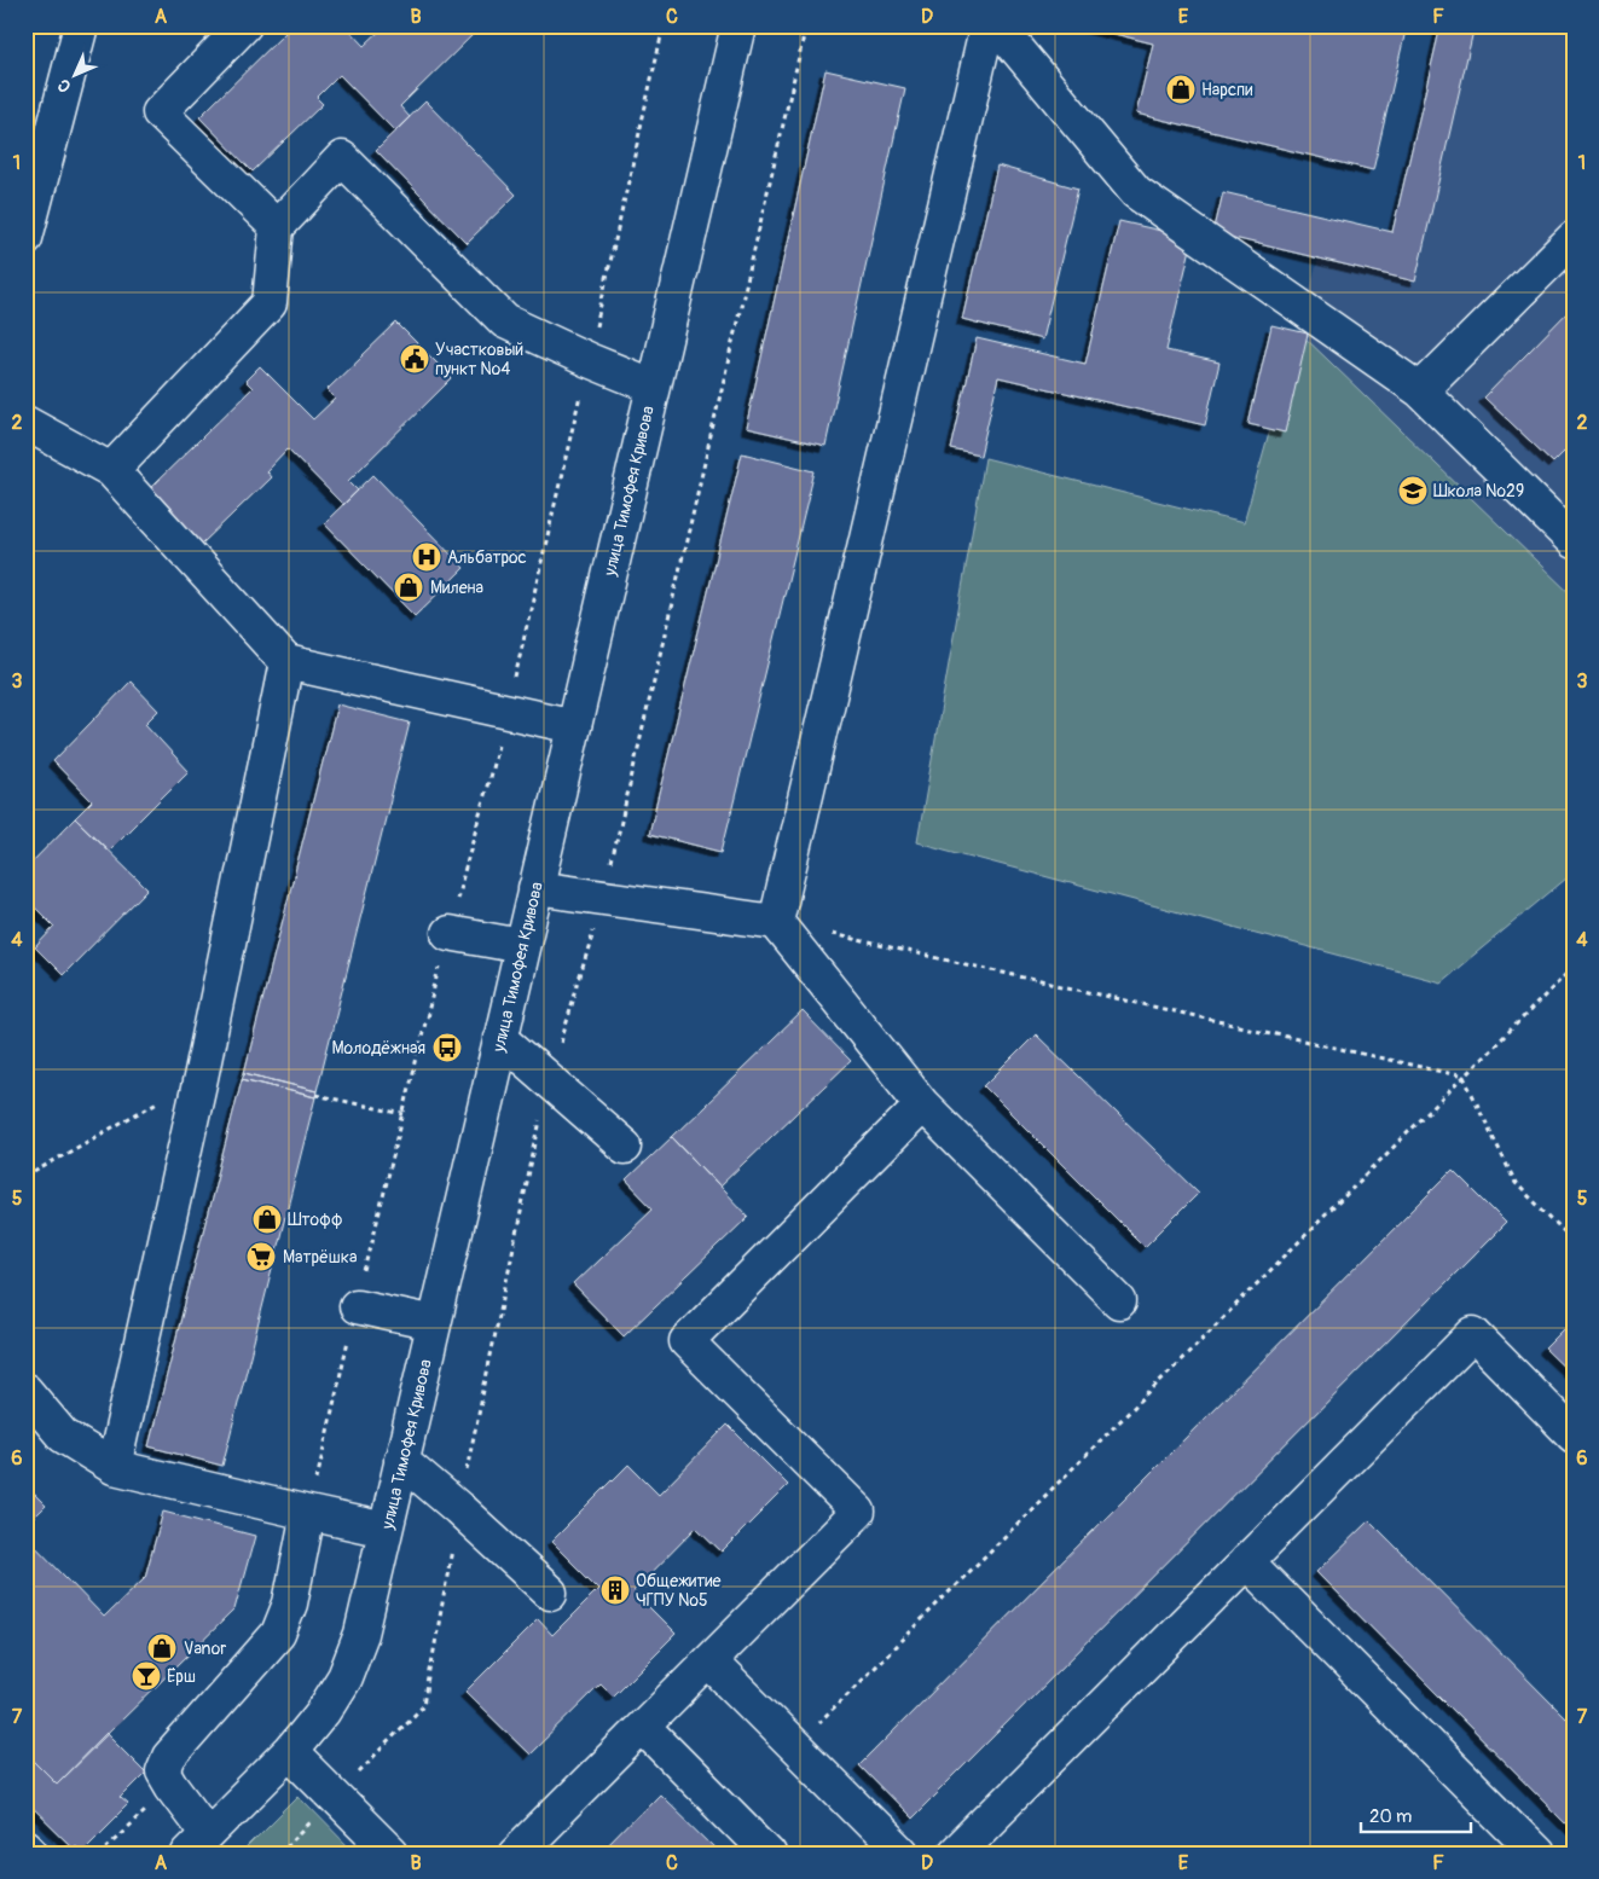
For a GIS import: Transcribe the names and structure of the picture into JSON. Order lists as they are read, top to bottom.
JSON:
{
  "streets": {
    "street": ["улица Тимофея Кривова"]
  },
  "places": {
    "shop": [
      "Нарспи",
      "Милена",
      "Штофф",
      "Vanor"
    ],
    "public building": ["Участковый пункт №4"],
    "school or university": ["Школа №29"],
    "hospital": ["Альбатрос"],
    "bus stop": ["Молодёжная"],
    "supermarket": ["Матрёшка"],
    "building": ["Общежитие ЧГПУ №5"],
    "bar": ["Ёрш"]
  },
  "scale_bar": "20 m",
  "north": "bottom left",
  "grid": {
    "columns": [
      "A",
      "B",
      "C",
      "D",
      "E",
      "F"
    ],
    "rows": [
      "1",
      "2",
      "3",
      "4",
      "5",
      "6",
      "7"
    ]
  }
}
